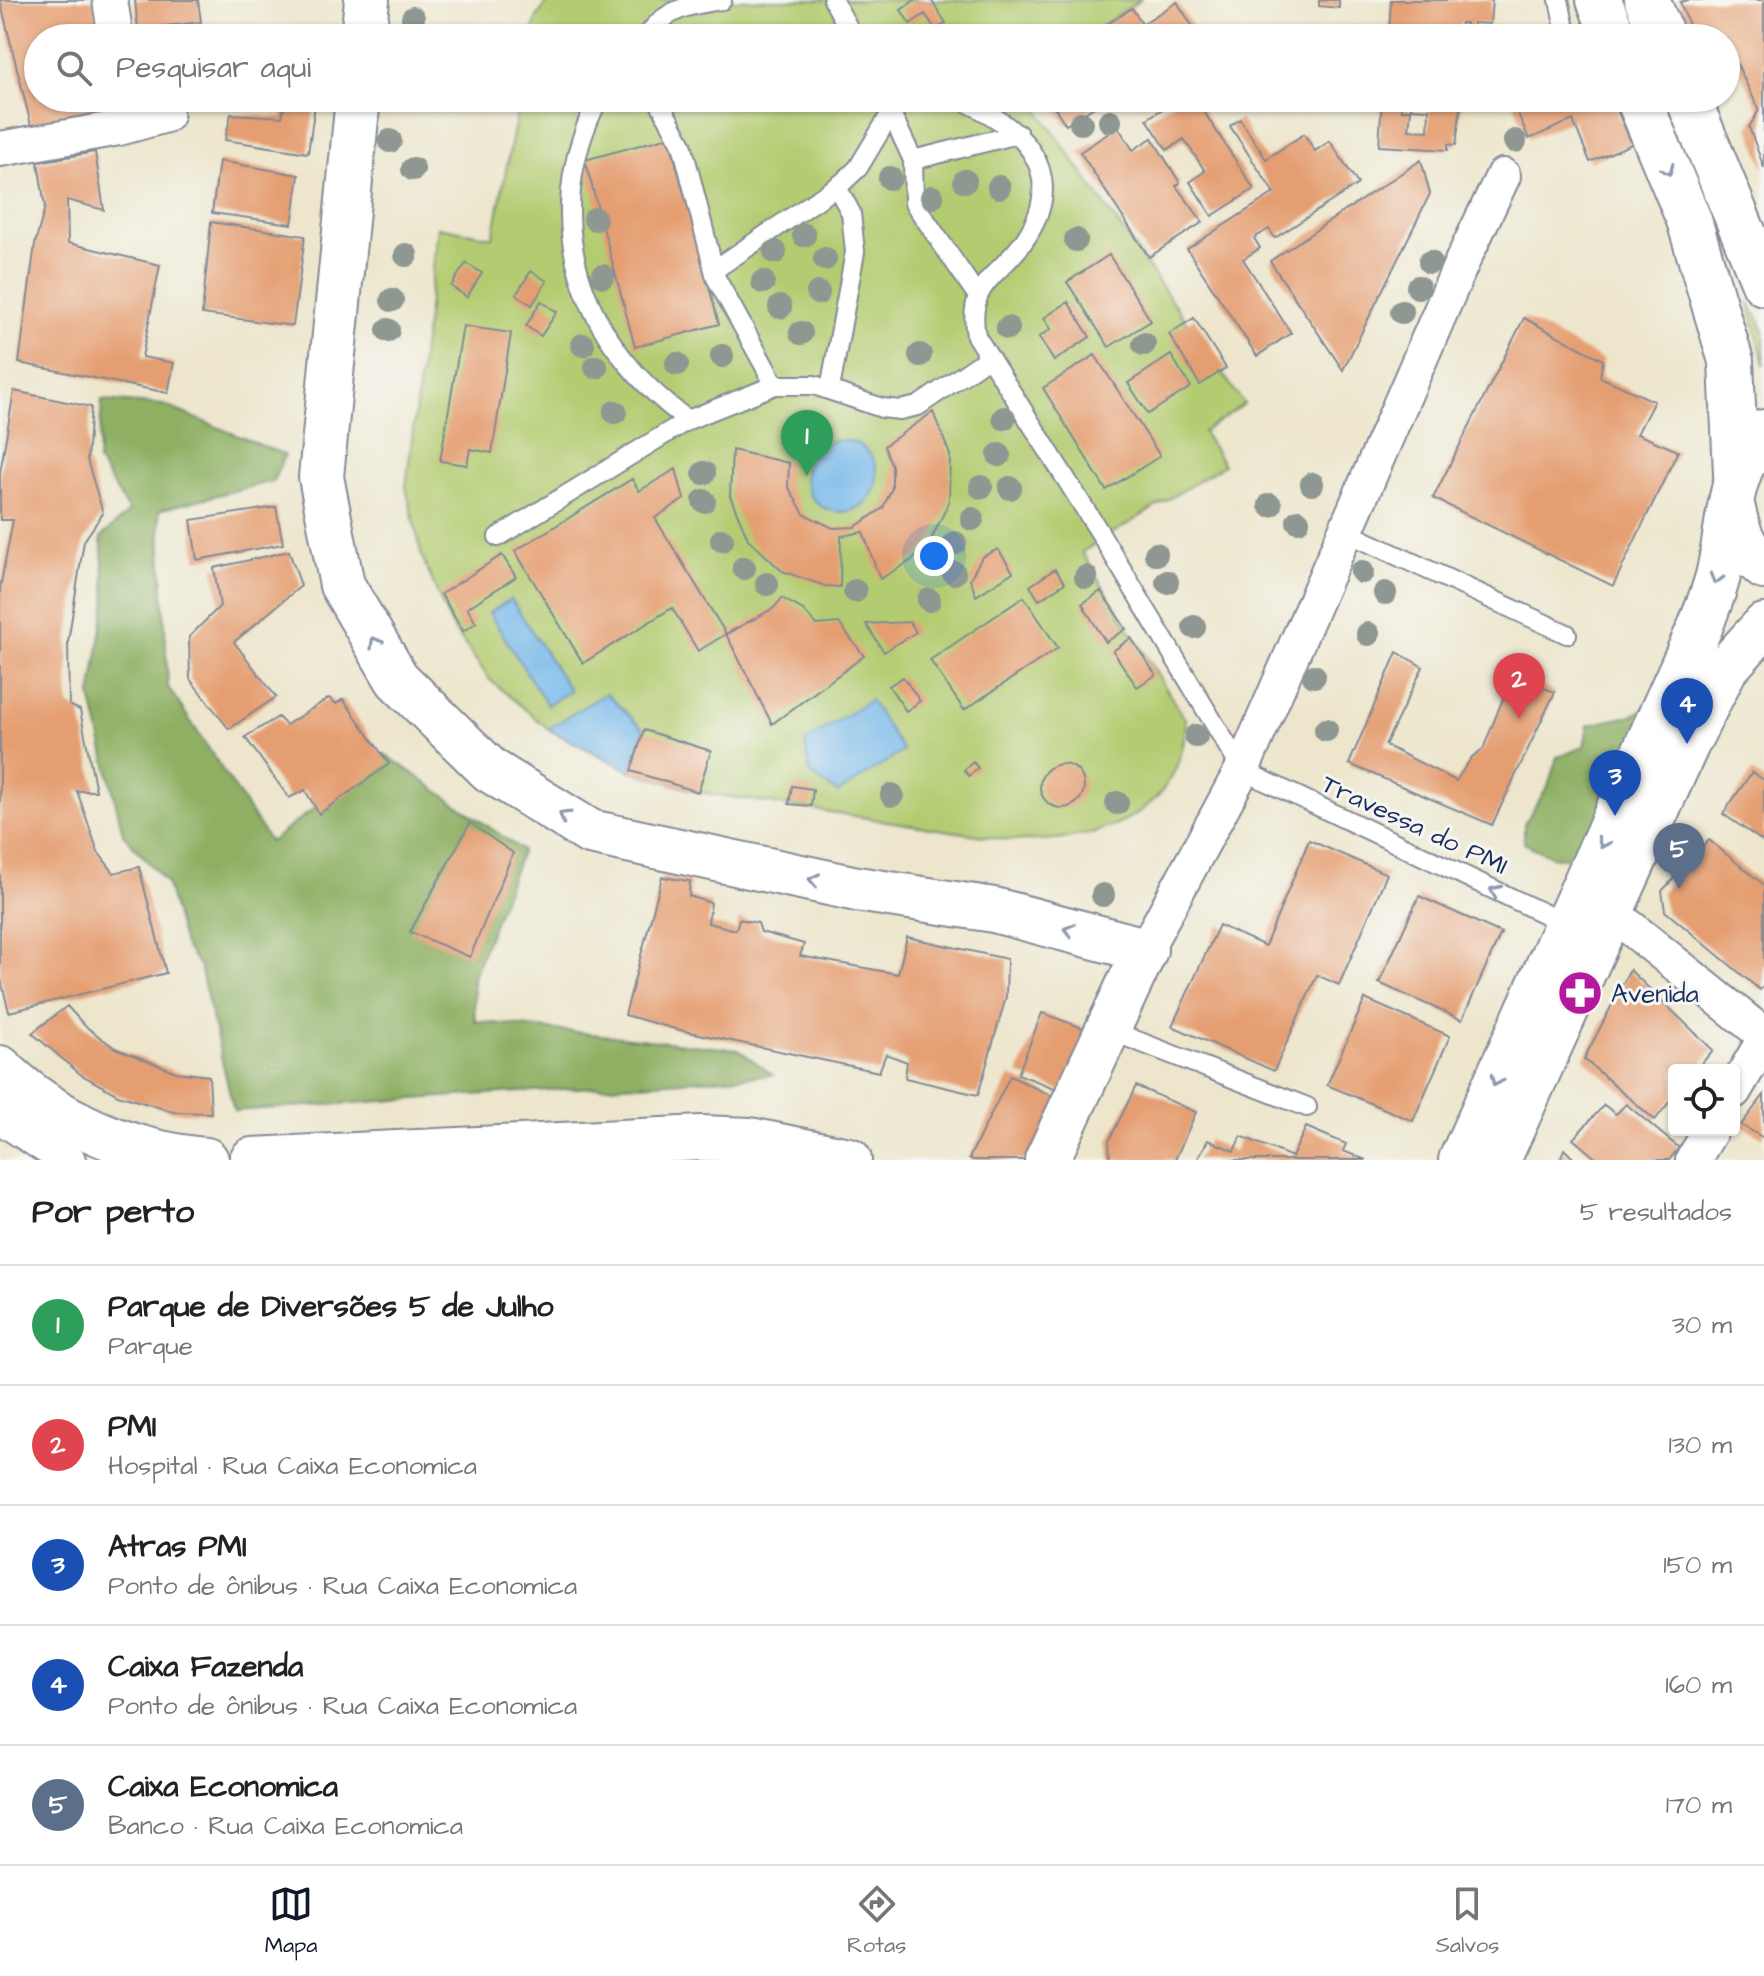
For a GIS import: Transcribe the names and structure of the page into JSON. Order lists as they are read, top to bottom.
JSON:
{
  "streets": {
    "lane": ["Travessa do PMI"]
  },
  "one_way": ["Travessa do PMI"],
  "places": {
    "pharmacy": ["Avenida"]
  },
  "page": {
    "search": "Pesquisar aqui",
    "pins": [
      "1",
      "2",
      "4",
      "3",
      "5"
    ],
    "heading": ["Por perto", "5 resultados"],
    "list": [
      {
        "mark": "1",
        "name": "Parque de Diversões 5 de Julho",
        "note": "Parque",
        "value": "30 m"
      },
      {
        "mark": "2",
        "name": "PMI",
        "note": "Hospital · Rua Caixa Economica",
        "value": "130 m"
      },
      {
        "mark": "3",
        "name": "Atras PMI",
        "note": "Ponto de ônibus · Rua Caixa Economica",
        "value": "150 m"
      },
      {
        "mark": "4",
        "name": "Caixa Fazenda",
        "note": "Ponto de ônibus · Rua Caixa Economica",
        "value": "160 m"
      },
      {
        "mark": "5",
        "name": "Caixa Economica",
        "note": "Banco · Rua Caixa Economica",
        "value": "170 m"
      }
    ],
    "nav": ["Mapa", "Rotas", "Salvos"]
  }
}
